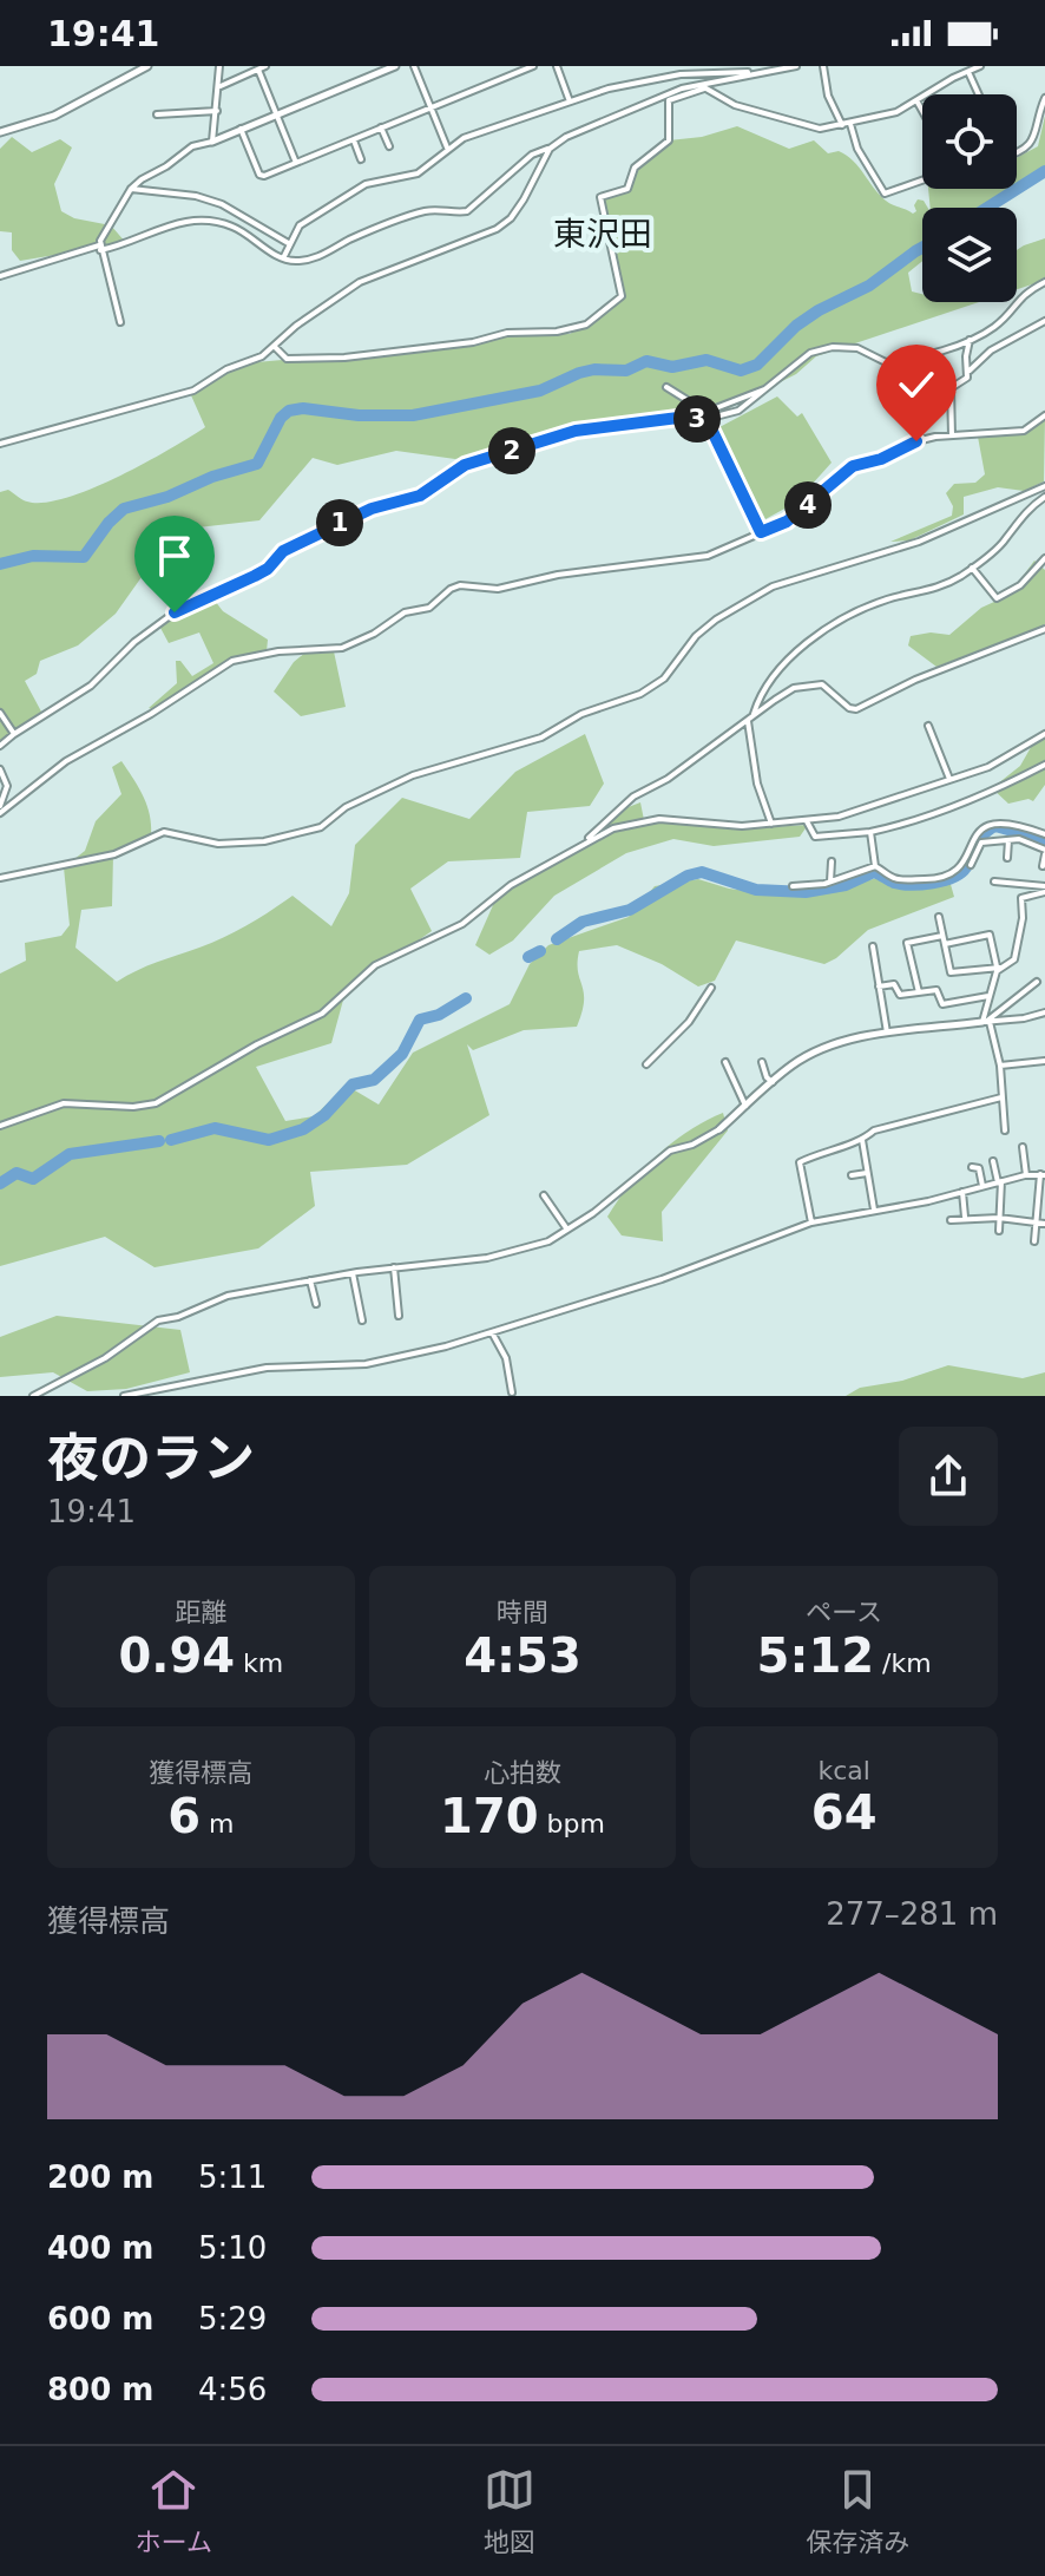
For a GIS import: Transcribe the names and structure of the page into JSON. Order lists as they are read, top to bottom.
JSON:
{
  "districts": ["東沢田"],
  "page": {
    "status": "19:41",
    "pins": [
      "3",
      "2",
      "4",
      "1"
    ],
    "heading": ["夜のラン", "19:41"],
    "stats": [
      ["距離", "0.94 km"],
      ["時間", "4:53"],
      ["ペース", "5:12 /km"],
      ["獲得標高", "6 m"],
      ["心拍数", "170 bpm"],
      ["kcal", "64"]
    ],
    "chart": ["獲得標高", "277–281 m"],
    "list": [
      {
        "name": "200 m",
        "note": "5:11"
      },
      {
        "name": "400 m",
        "note": "5:10"
      },
      {
        "name": "600 m",
        "note": "5:29"
      },
      {
        "name": "800 m",
        "note": "4:56"
      }
    ],
    "tabs": ["ホーム", "地図", "保存済み"]
  }
}
